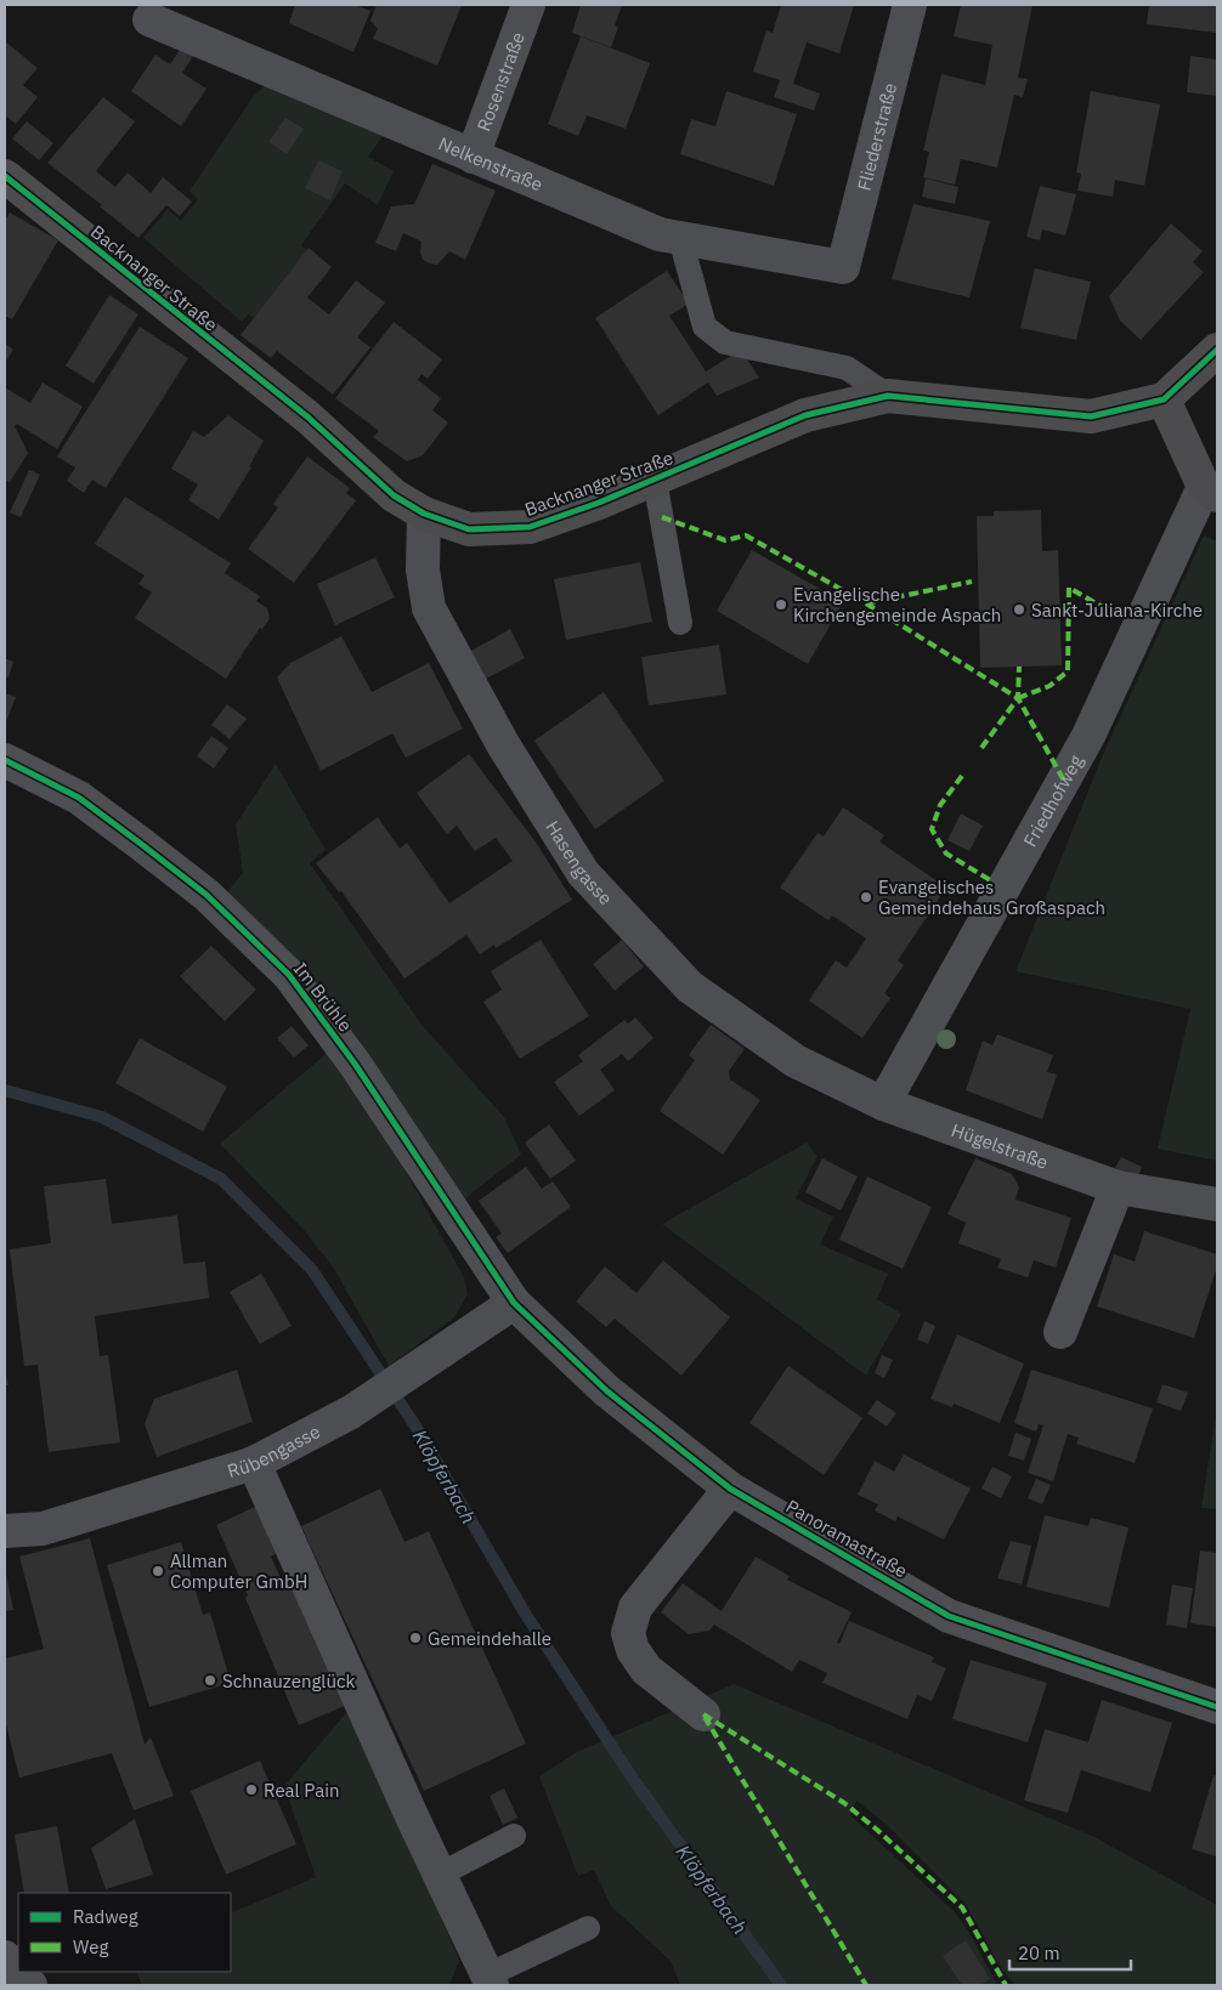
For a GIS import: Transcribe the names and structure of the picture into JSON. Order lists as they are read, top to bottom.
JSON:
{
  "streets": {
    "street": [
      "Rosenstraße",
      "Fliederstraße",
      "Nelkenstraße",
      "Backnanger Straße",
      "Friedhofweg",
      "Hasengasse",
      "Im Brühle",
      "Hügelstraße",
      "Rübengasse",
      "Panoramastraße"
    ]
  },
  "crossings": [
    ["Rosenstraße", "Nelkenstraße"],
    ["Fliederstraße", "Nelkenstraße"],
    ["Backnanger Straße", "Hasengasse"],
    ["Friedhofweg", "Hasengasse"],
    ["Friedhofweg", "Hügelstraße"],
    ["Hasengasse", "Hügelstraße"],
    ["Im Brühle", "Rübengasse"],
    ["Im Brühle", "Panoramastraße"],
    ["Rübengasse", "Panoramastraße"]
  ],
  "water": ["Klöpferbach"],
  "places": [
    "Evangelische Kirchengemeinde Aspach",
    "Sankt-Juliana-Kirche",
    "Evangelisches Gemeindehaus Großaspach",
    "Allman Computer GmbH",
    "Gemeindehalle",
    "Schnauzenglück",
    "Real Pain"
  ],
  "legend": ["Radweg", "Weg"],
  "scale_bar": "20 m"
}
